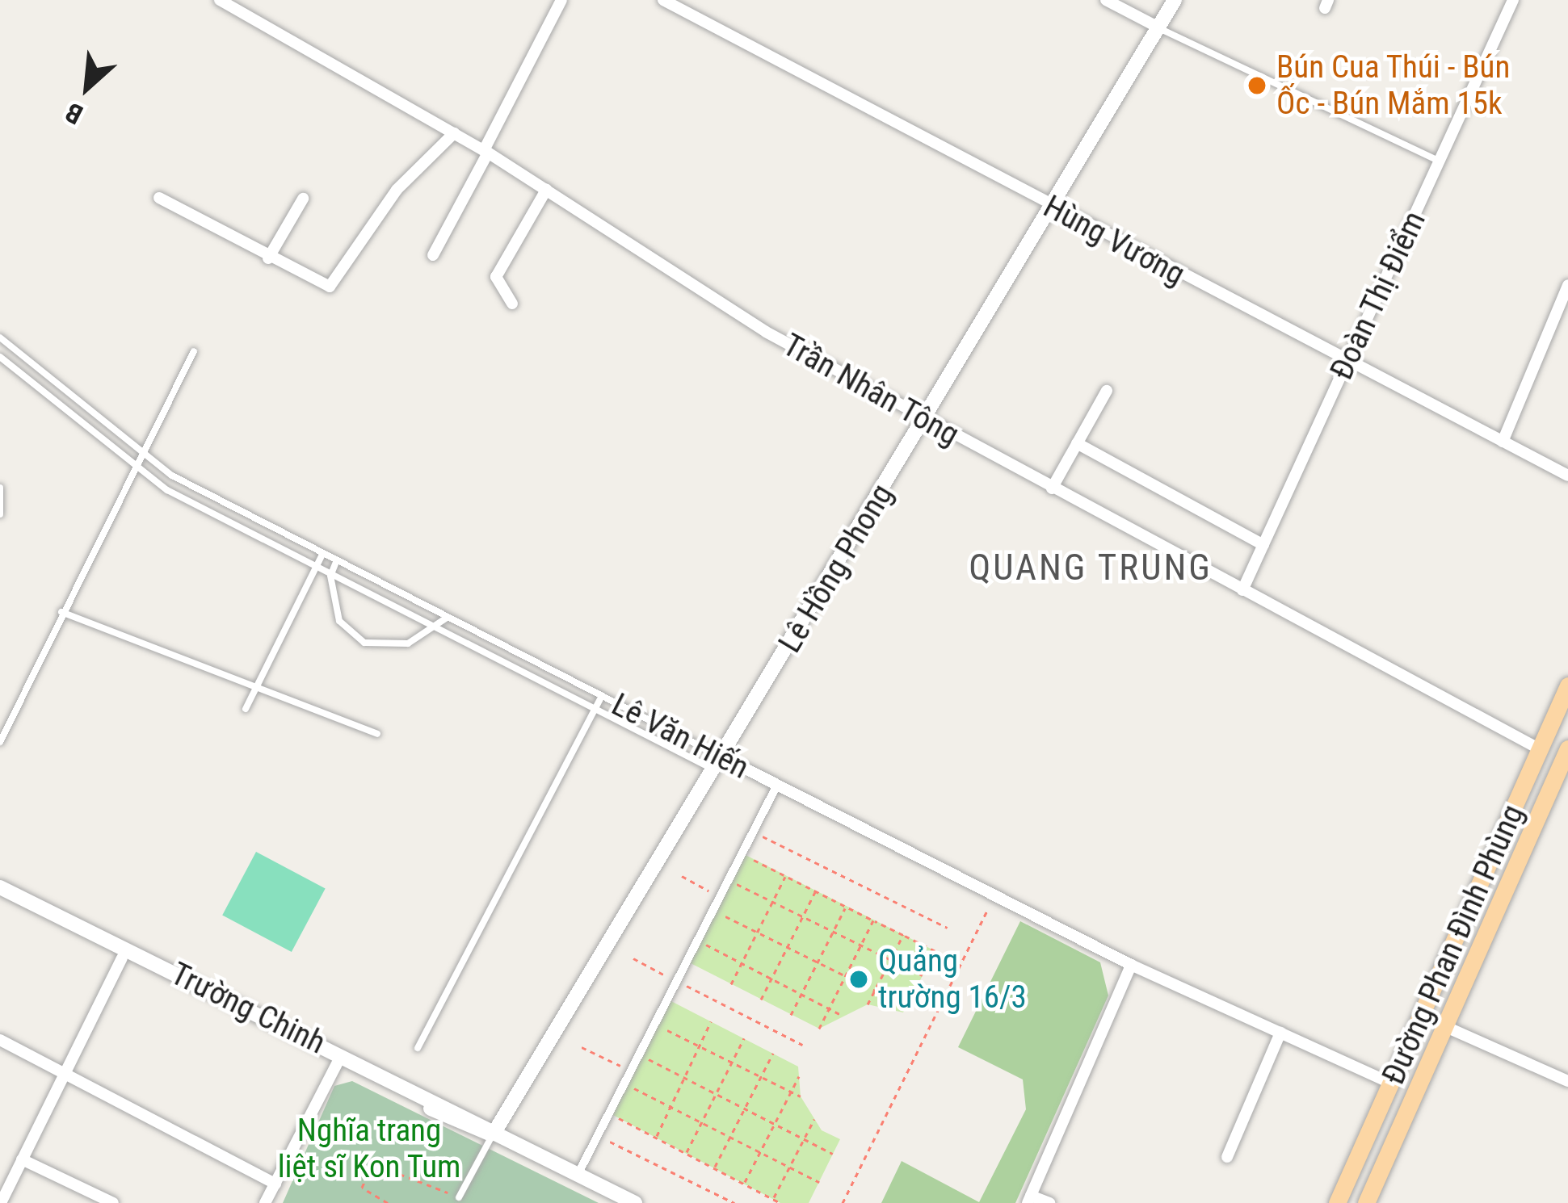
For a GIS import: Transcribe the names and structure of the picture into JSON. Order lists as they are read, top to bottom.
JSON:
{
  "streets": {
    "main road": ["Đường Phan Đình Phùng"],
    "street": [
      "Hùng Vương",
      "Đoàn Thị Điểm",
      "Trần Nhân Tông",
      "Lê Hồng Phong",
      "Lê Văn Hiến",
      "Trường Chinh"
    ]
  },
  "crossings": [
    ["Hùng Vương", "Đoàn Thị Điểm"],
    ["Hùng Vương", "Lê Hồng Phong"],
    ["Đoàn Thị Điểm", "Trần Nhân Tông"],
    ["Trần Nhân Tông", "Lê Hồng Phong"],
    ["Trần Nhân Tông", "Đường Phan Đình Phùng"],
    ["Lê Hồng Phong", "Lê Văn Hiến"],
    ["Lê Hồng Phong", "Trường Chinh"],
    ["Lê Văn Hiến", "Đường Phan Đình Phùng"]
  ],
  "districts": ["QUANG TRUNG"],
  "parks": ["Nghĩa trang liệt sĩ Kon Tum"],
  "places": ["Bún Cua Thúi - Bún Ốc - Bún Mắm 15k", "Quảng trường 16/3"],
  "north": "bottom left"
}
